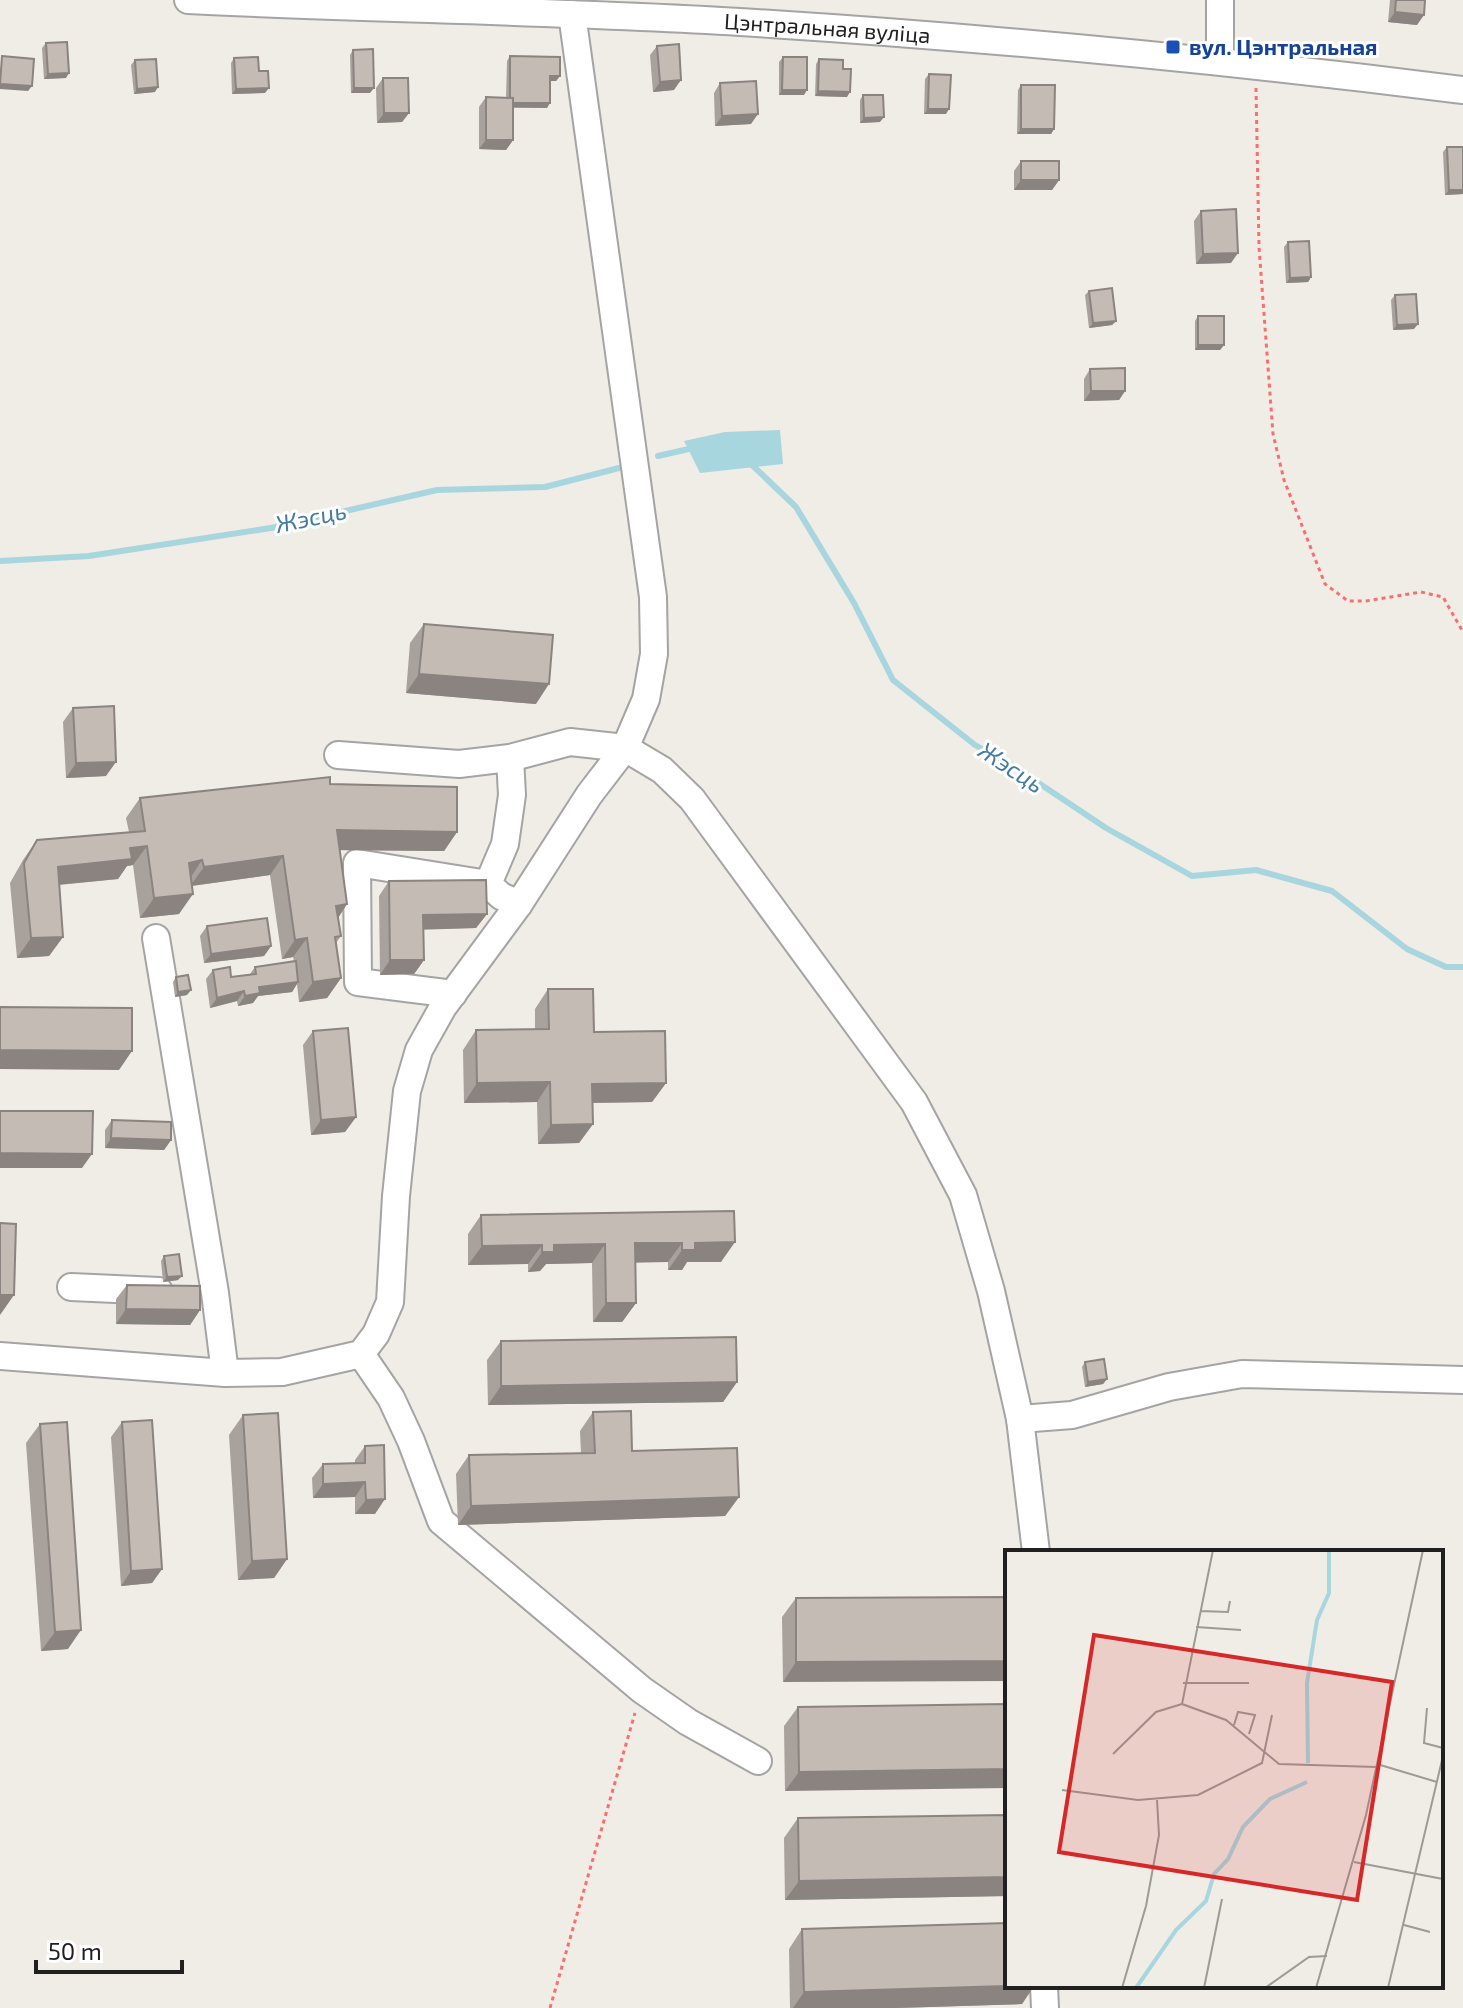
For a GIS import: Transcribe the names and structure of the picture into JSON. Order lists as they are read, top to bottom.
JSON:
{
  "streets": {
    "street": ["Цэнтральная вуліца"]
  },
  "water": ["Жэсць"],
  "places": {
    "transit": ["вул. Цэнтральная"]
  },
  "scale_bar": "50 m"
}
